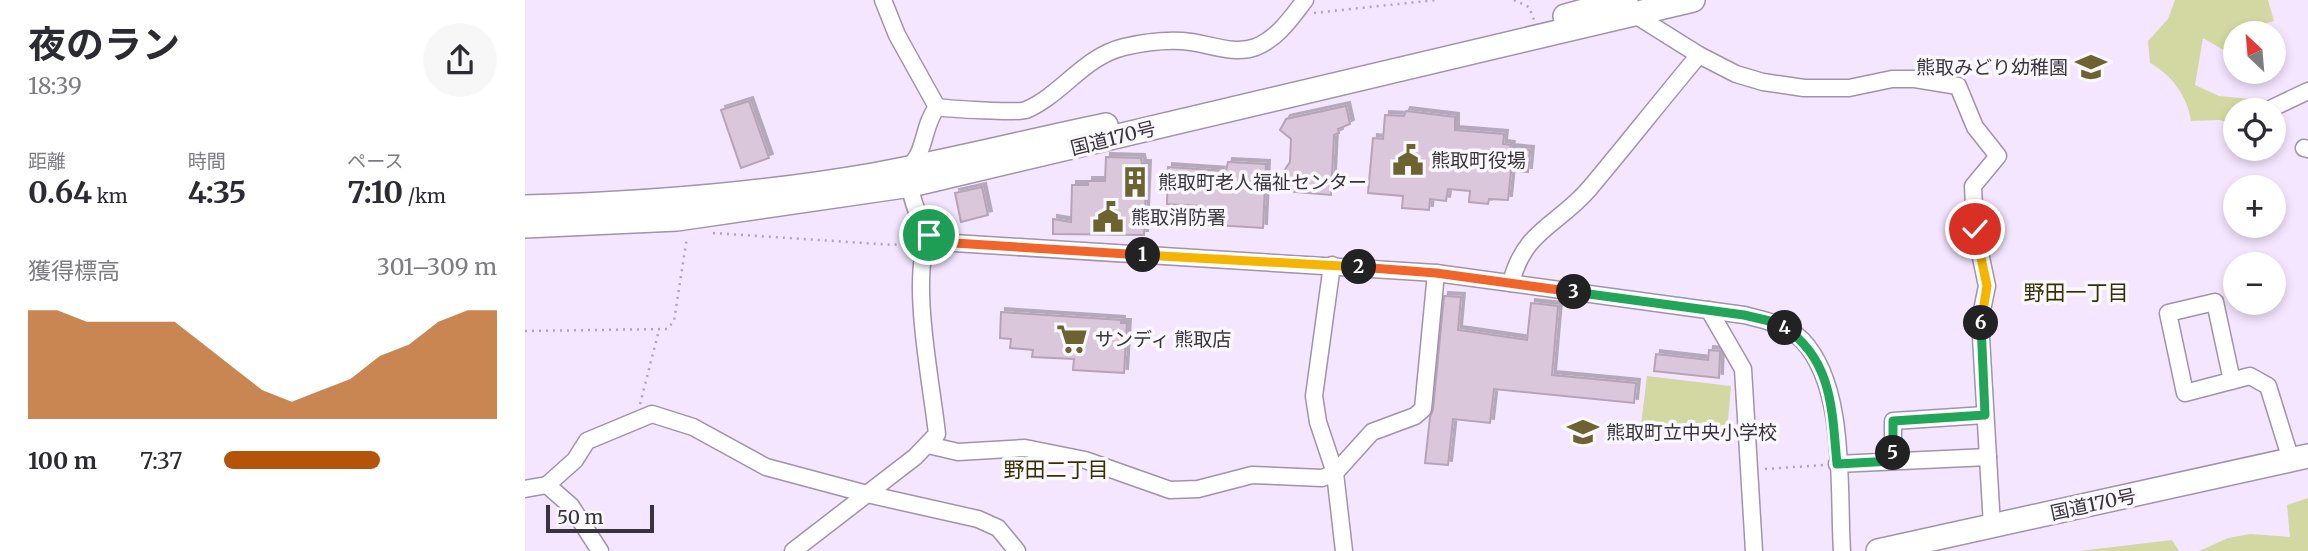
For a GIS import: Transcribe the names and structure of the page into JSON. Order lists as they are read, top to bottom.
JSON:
{
  "streets": {
    "highway": ["国道170号"]
  },
  "districts": ["野田一丁目", "野田二丁目"],
  "places": {
    "school or university": ["熊取みどり幼稚園", "熊取町立中央小学校"],
    "public building": ["熊取町役場", "熊取消防署"],
    "building": ["熊取町老人福祉センター"],
    "supermarket": ["サンディ 熊取店"]
  },
  "scale_bar": "50 m",
  "north": "top left",
  "page": {
    "heading": ["夜のラン", "18:39"],
    "map_buttons": ["+", "−"],
    "stats": [
      ["距離", "0.64 km"],
      ["時間", "4:35"],
      ["ペース", "7:10 /km"]
    ],
    "pins": [
      "1",
      "2",
      "3",
      "6",
      "4",
      "5"
    ],
    "chart": ["獲得標高", "301–309 m"],
    "list": [
      {
        "name": "100 m",
        "note": "7:37"
      }
    ],
    "scale": "50 m"
  }
}
